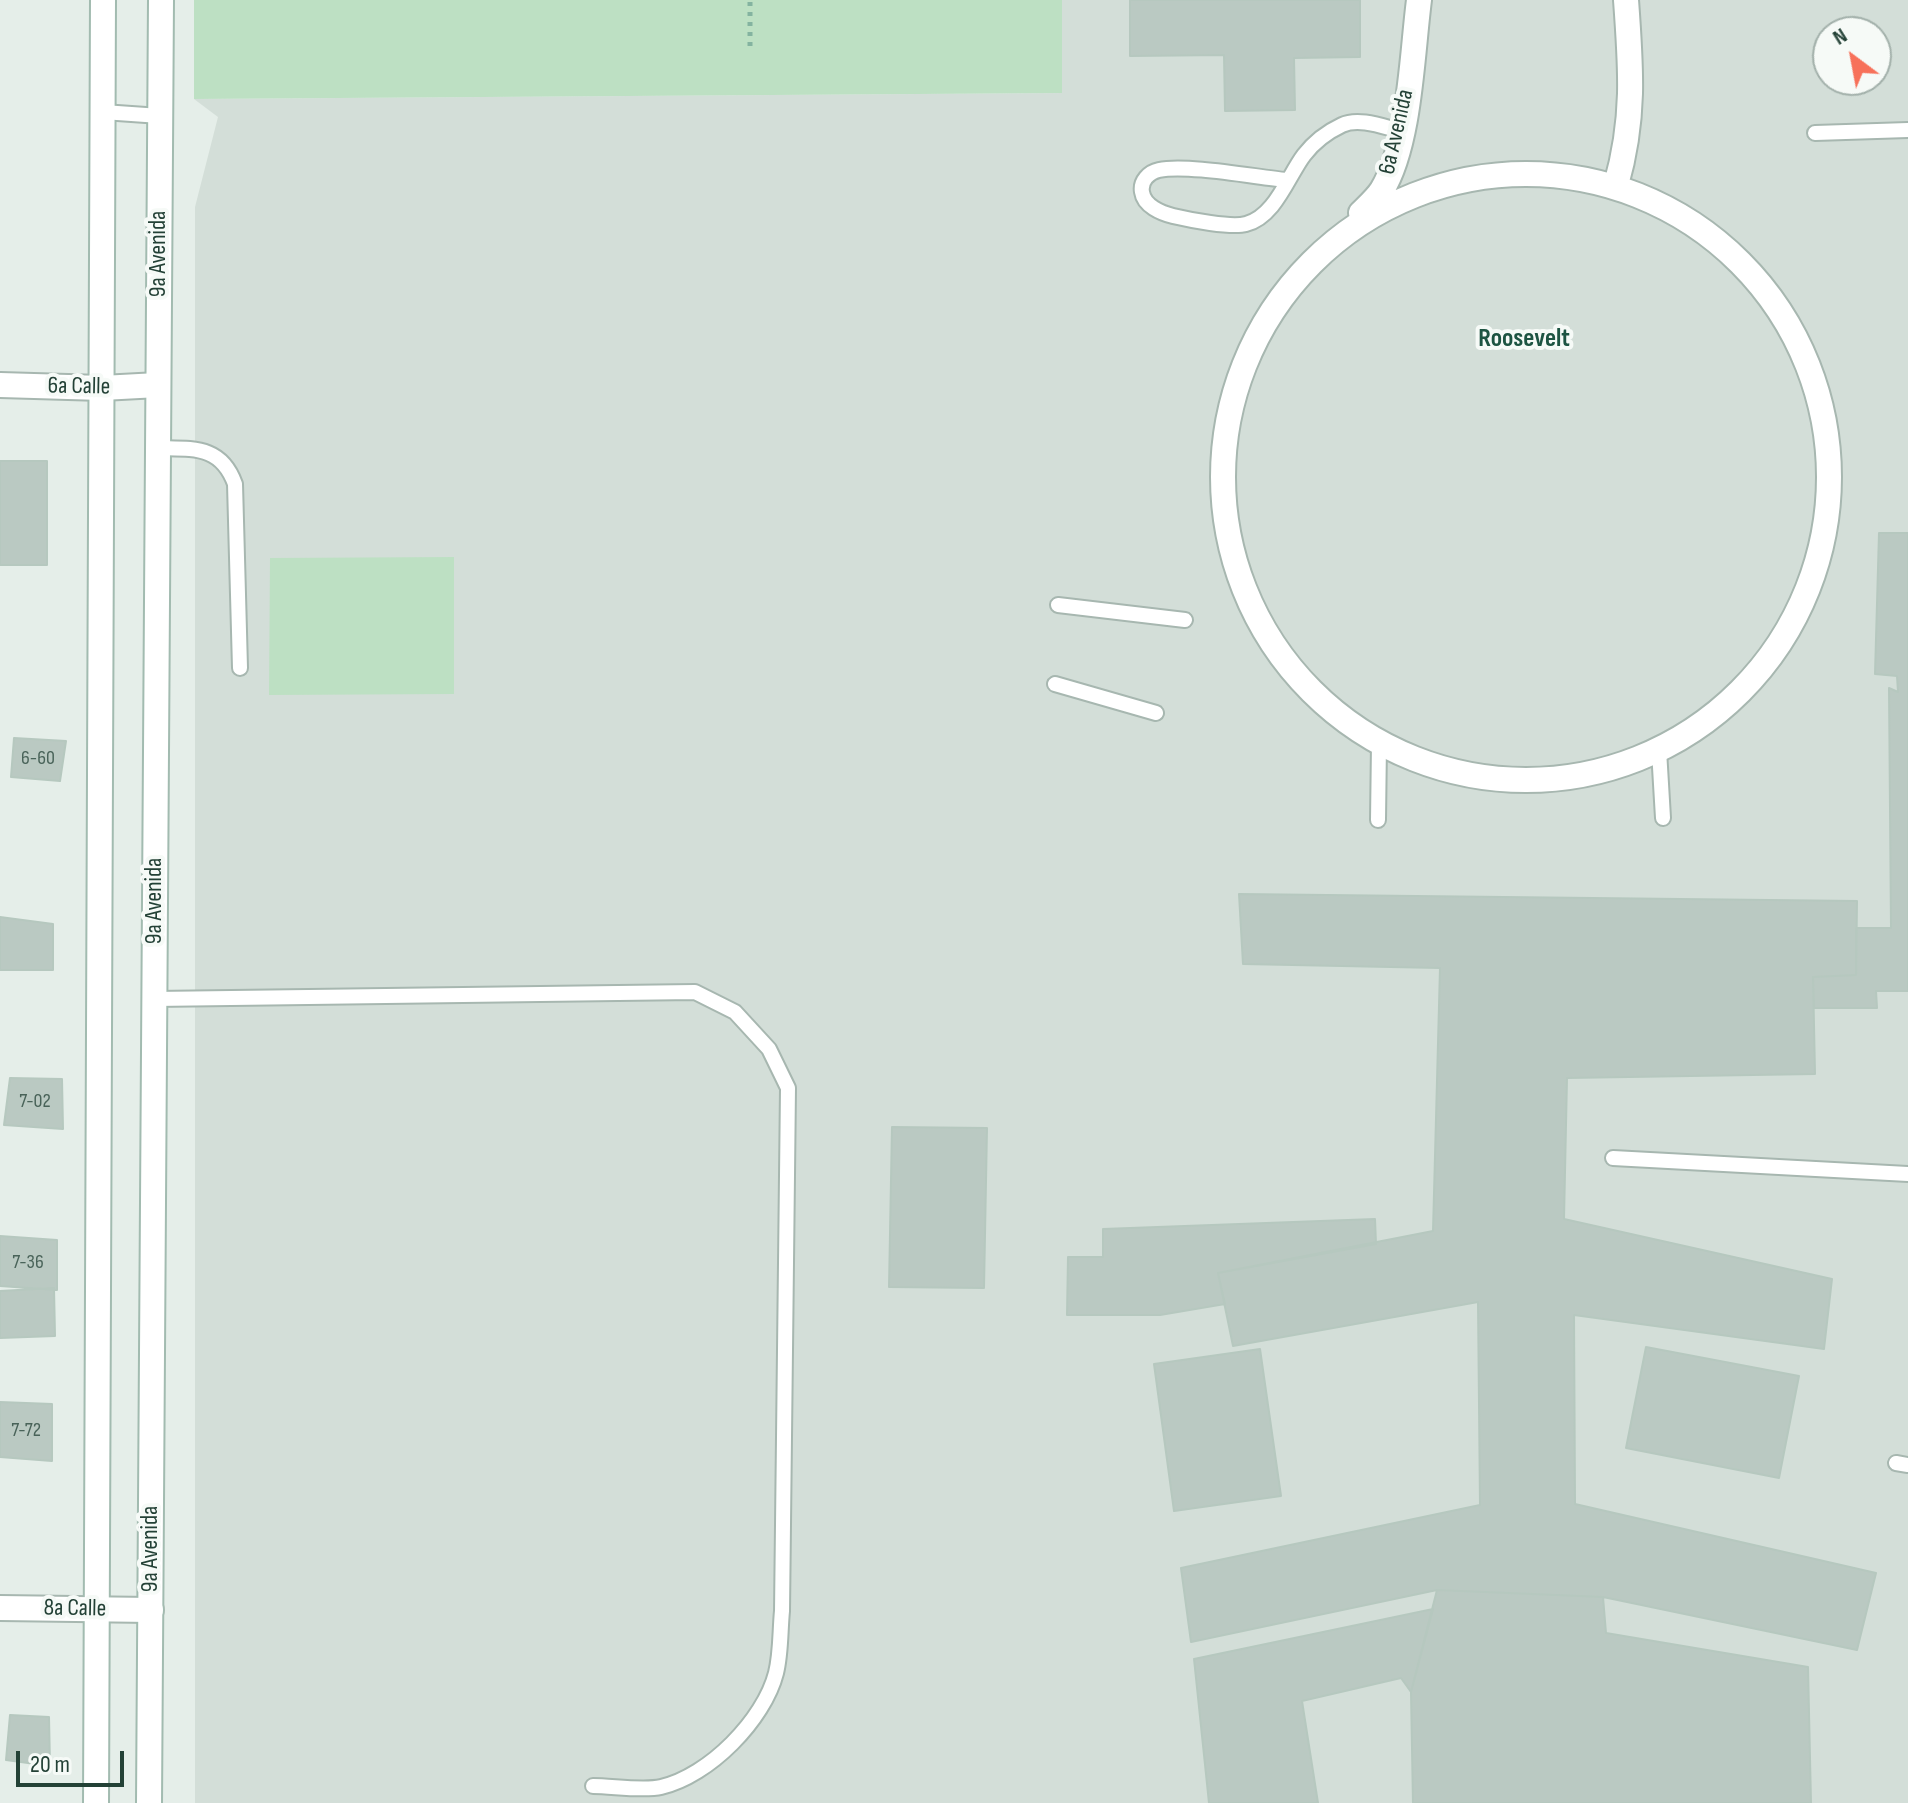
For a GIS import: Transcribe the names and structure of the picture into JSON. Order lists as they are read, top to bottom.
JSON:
{
  "streets": {
    "main road": [
      "6a Avenida",
      "9a Avenida",
      "6a Calle",
      "8a Calle"
    ]
  },
  "crossings": [
    ["9a Avenida", "6a Calle"],
    ["9a Avenida", "8a Calle"]
  ],
  "districts": ["Roosevelt"],
  "house_numbers": [
    "6-60",
    "7-02",
    "7-36",
    "7-72"
  ],
  "scale_bar": "20 m",
  "north": "top left"
}
